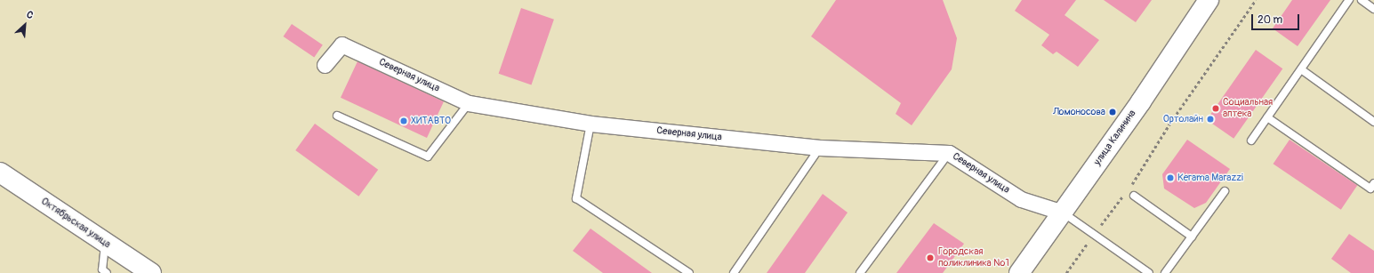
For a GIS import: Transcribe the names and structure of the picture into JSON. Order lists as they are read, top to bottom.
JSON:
{
  "streets": {
    "main road": ["улица Калинина", "Октябрьская улица"],
    "street": ["Северная улица"]
  },
  "crossings": [
    ["Северная улица", "улица Калинина"]
  ],
  "places": [
    "Социальная аптека",
    "Ломоносова",
    "Ортолайн",
    "ХИТАВТО",
    "Kerama Marazzi",
    "Городская поликлиника №1"
  ],
  "scale_bar": "20 m",
  "north": "top right"
}
